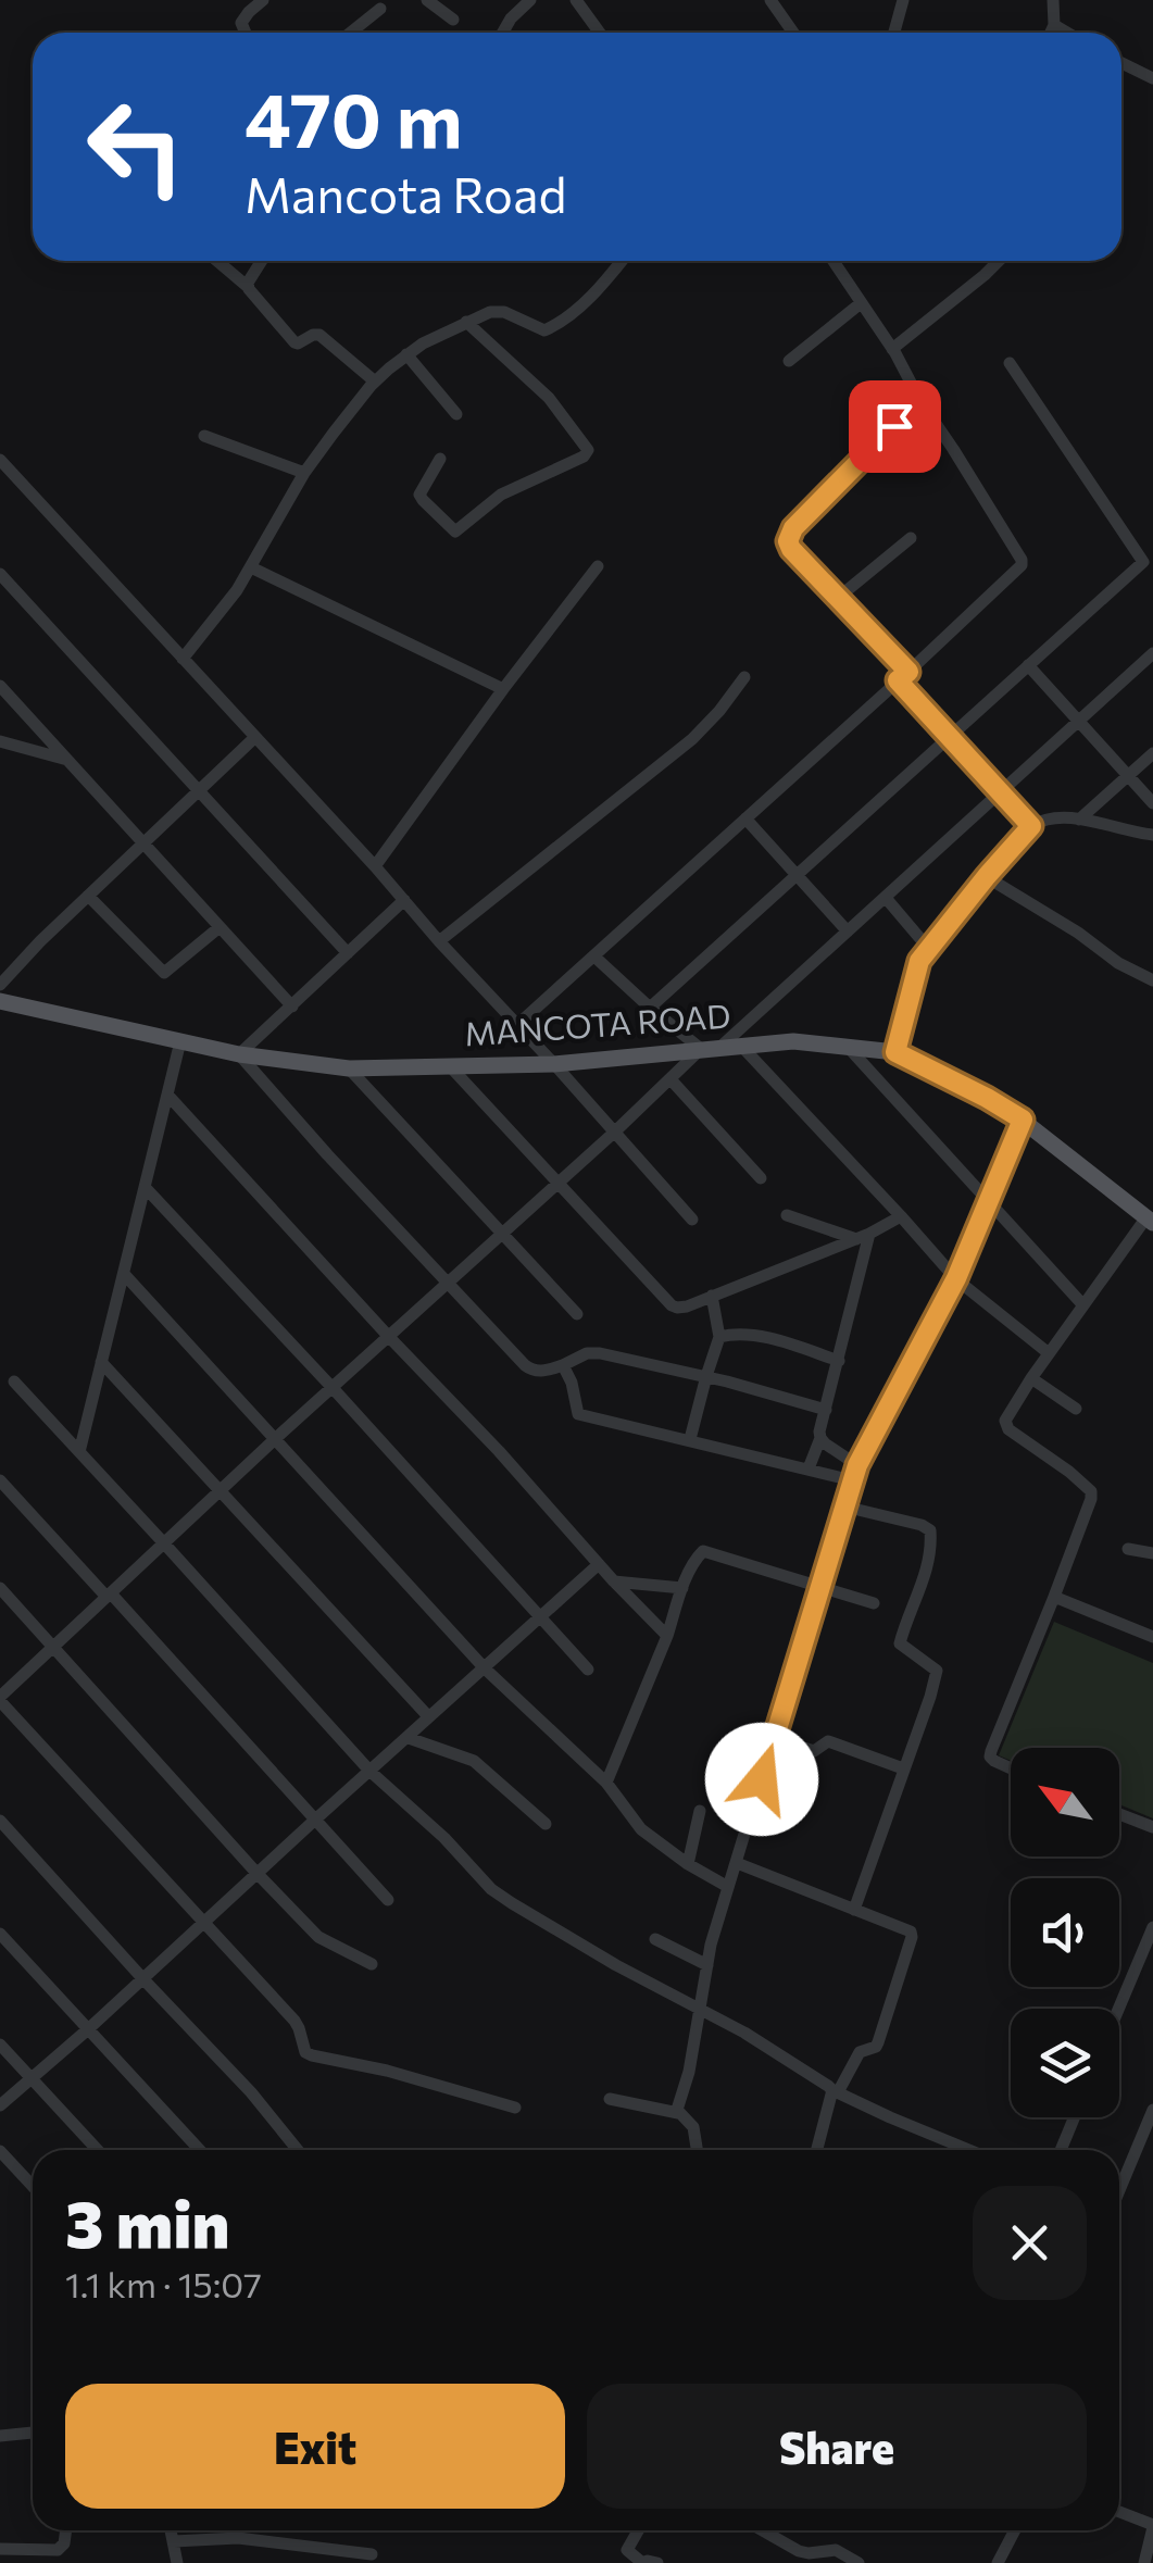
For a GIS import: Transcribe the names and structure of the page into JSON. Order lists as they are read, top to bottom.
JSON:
{
  "streets": {
    "main road": ["MANCOTA ROAD"]
  },
  "north": "top left",
  "page": {
    "turn": ["470 m", "Mancota Road"],
    "heading": ["3 min", "1.1 km · 15:07"],
    "buttons": ["Exit", "Share"]
  }
}
